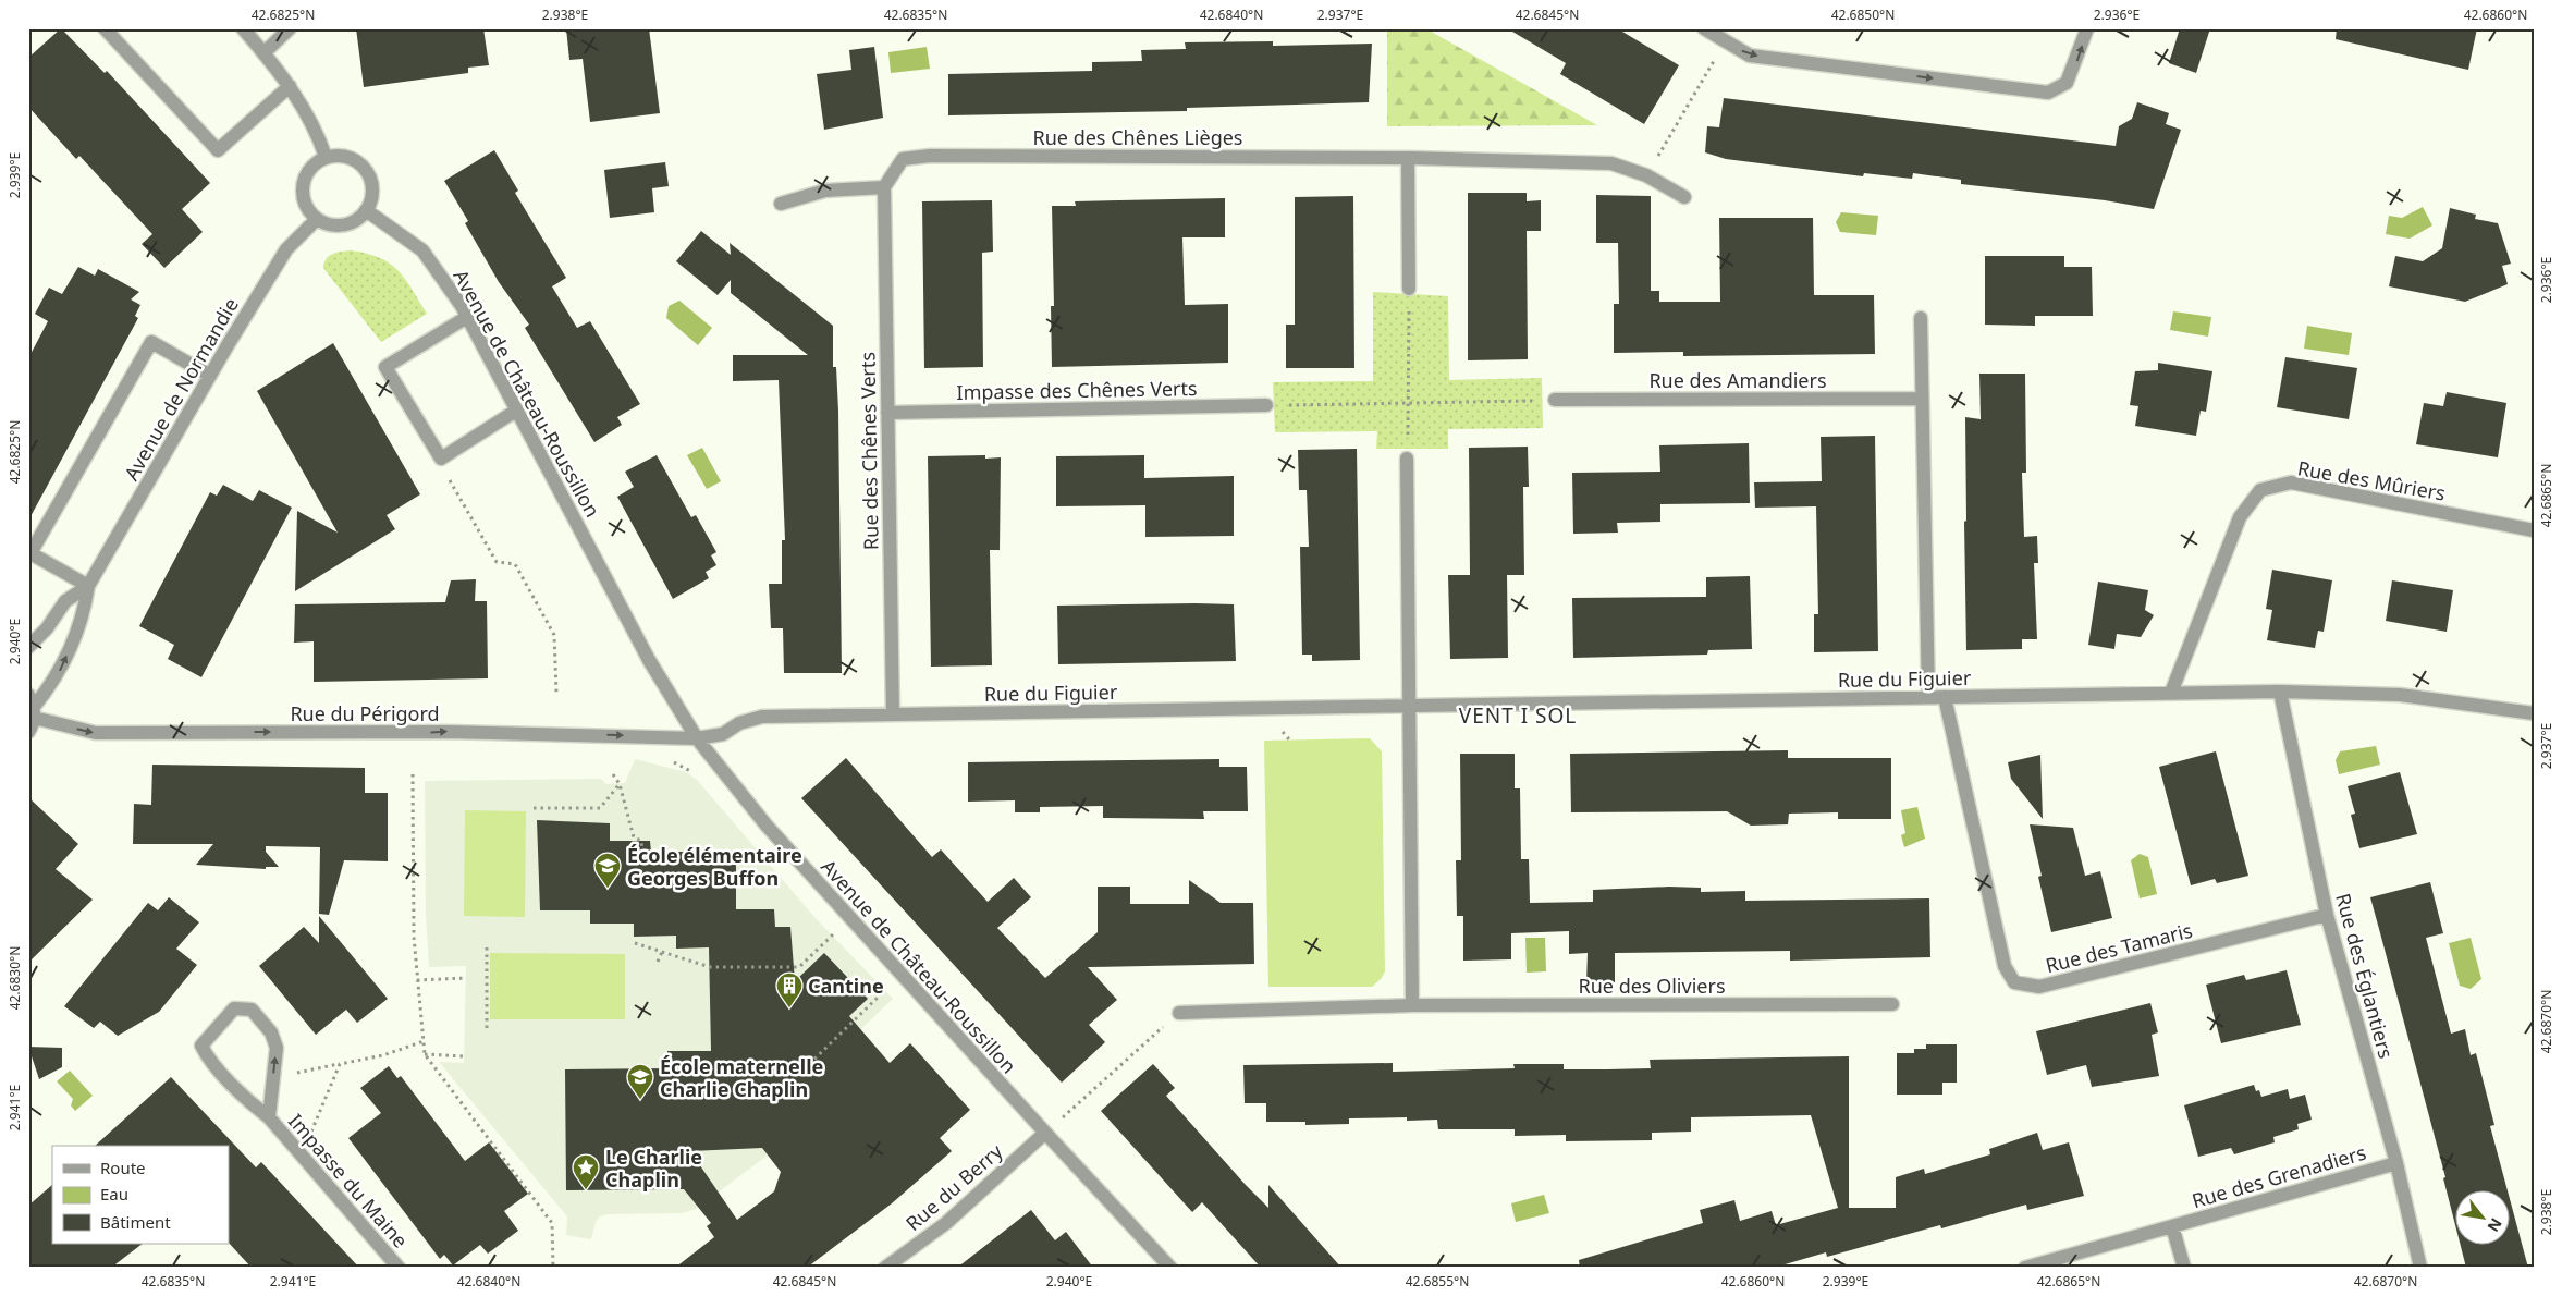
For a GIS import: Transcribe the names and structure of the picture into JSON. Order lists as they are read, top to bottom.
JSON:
{
  "streets": {
    "street": [
      "Rue des Chênes Lièges",
      "Rue des Amandiers",
      "Avenue de Normandie",
      "Impasse des Chênes Verts",
      "Avenue de Château-Roussillon",
      "Rue des Chênes Verts",
      "Rue des Mûriers",
      "Rue du Figuier",
      "Rue du Périgord",
      "Rue des Tamaris",
      "Rue des Églantiers",
      "Rue des Oliviers",
      "Rue des Grenadiers",
      "Impasse du Maine",
      "Rue du Berry"
    ]
  },
  "crossings": [
    ["Rue des Chênes Lièges", "Rue des Chênes Verts"],
    ["Avenue de Normandie", "Avenue de Château-Roussillon"],
    ["Avenue de Normandie", "Rue du Périgord"],
    ["Impasse des Chênes Verts", "Rue des Chênes Verts"],
    ["Avenue de Château-Roussillon", "Rue du Figuier"],
    ["Avenue de Château-Roussillon", "Rue du Périgord"],
    ["Avenue de Château-Roussillon", "Rue du Berry"],
    ["Rue des Chênes Verts", "Rue du Figuier"],
    ["Rue des Mûriers", "Rue du Figuier"],
    ["Rue du Figuier", "Rue du Périgord"],
    ["Rue du Figuier", "Rue des Tamaris"],
    ["Rue du Figuier", "Rue des Églantiers"],
    ["Rue des Tamaris", "Rue des Églantiers"],
    ["Rue des Églantiers", "Rue des Grenadiers"]
  ],
  "one_way": ["Rue du Périgord"],
  "districts": ["VENT I SOL"],
  "places": {
    "school or university": ["École élémentaire Georges Buffon", "École maternelle Charlie Chaplin"],
    "building": ["Cantine"],
    "place": ["Le Charlie Chaplin"]
  },
  "legend": ["Route", "Eau", "Bâtiment"],
  "north": "bottom right",
  "coordinates": [
    "42.6825°N",
    "2.938°E",
    "42.6835°N",
    "42.6840°N",
    "2.937°E",
    "42.6845°N",
    "42.6850°N",
    "2.936°E",
    "42.6860°N",
    "2.939°E",
    "42.6865°N",
    "2.940°E",
    "42.6830°N",
    "42.6870°N",
    "2.941°E",
    "42.6855°N"
  ]
}
